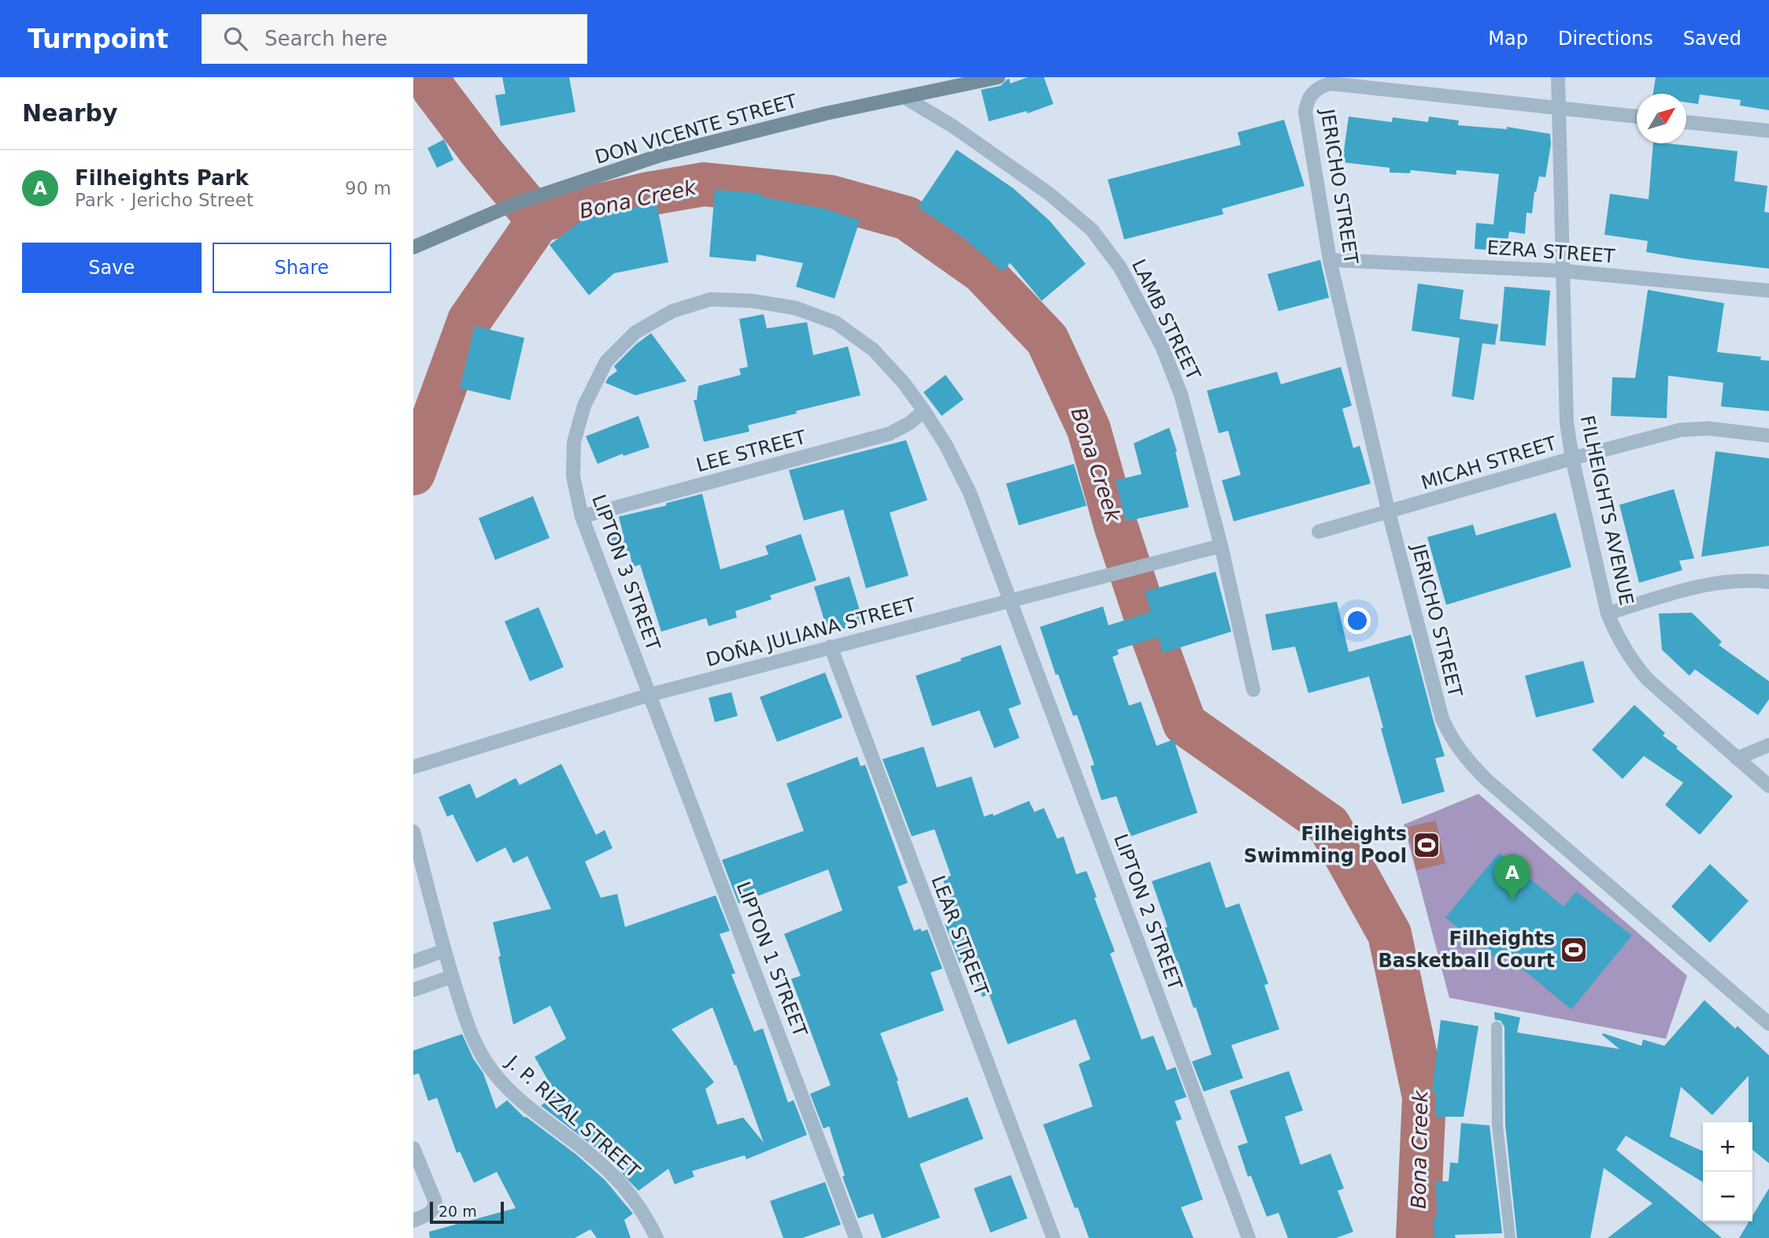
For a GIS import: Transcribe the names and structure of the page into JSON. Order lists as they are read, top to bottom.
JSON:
{
  "streets": {
    "street": [
      "DON VICENTE STREET",
      "JERICHO STREET",
      "EZRA STREET",
      "LAMB STREET",
      "LEE STREET",
      "MICAH STREET",
      "FILHEIGHTS AVENUE",
      "LIPTON 3 STREET",
      "DOÑA JULIANA STREET",
      "LIPTON 2 STREET",
      "LEAR STREET",
      "LIPTON 1 STREET",
      "J. P. RIZAL STREET"
    ]
  },
  "crossings": [
    ["DON VICENTE STREET", "LAMB STREET"],
    ["JERICHO STREET", "EZRA STREET"],
    ["JERICHO STREET", "MICAH STREET"],
    ["JERICHO STREET", "FILHEIGHTS AVENUE"],
    ["EZRA STREET", "FILHEIGHTS AVENUE"],
    ["LAMB STREET", "DOÑA JULIANA STREET"],
    ["LEE STREET", "LIPTON 3 STREET"],
    ["MICAH STREET", "FILHEIGHTS AVENUE"],
    ["LIPTON 3 STREET", "DOÑA JULIANA STREET"],
    ["LIPTON 3 STREET", "LIPTON 2 STREET"],
    ["LIPTON 3 STREET", "LIPTON 1 STREET"],
    ["DOÑA JULIANA STREET", "LIPTON 2 STREET"],
    ["DOÑA JULIANA STREET", "LEAR STREET"],
    ["DOÑA JULIANA STREET", "LIPTON 1 STREET"]
  ],
  "water": ["Bona Creek"],
  "places": {
    "sports": ["Filheights Swimming Pool", "Filheights Basketball Court"]
  },
  "scale_bar": "20 m",
  "north": "top right",
  "page": {
    "header": "Turnpoint",
    "search": "Search here",
    "nav": ["Map", "Directions", "Saved"],
    "heading": "Nearby",
    "list": [
      {
        "mark": "A",
        "name": "Filheights Park",
        "note": "Park · Jericho Street",
        "value": "90 m"
      }
    ],
    "buttons": ["Save", "Share"],
    "pins": "A",
    "map_buttons": ["+", "−"],
    "scale": "20 m"
  }
}
